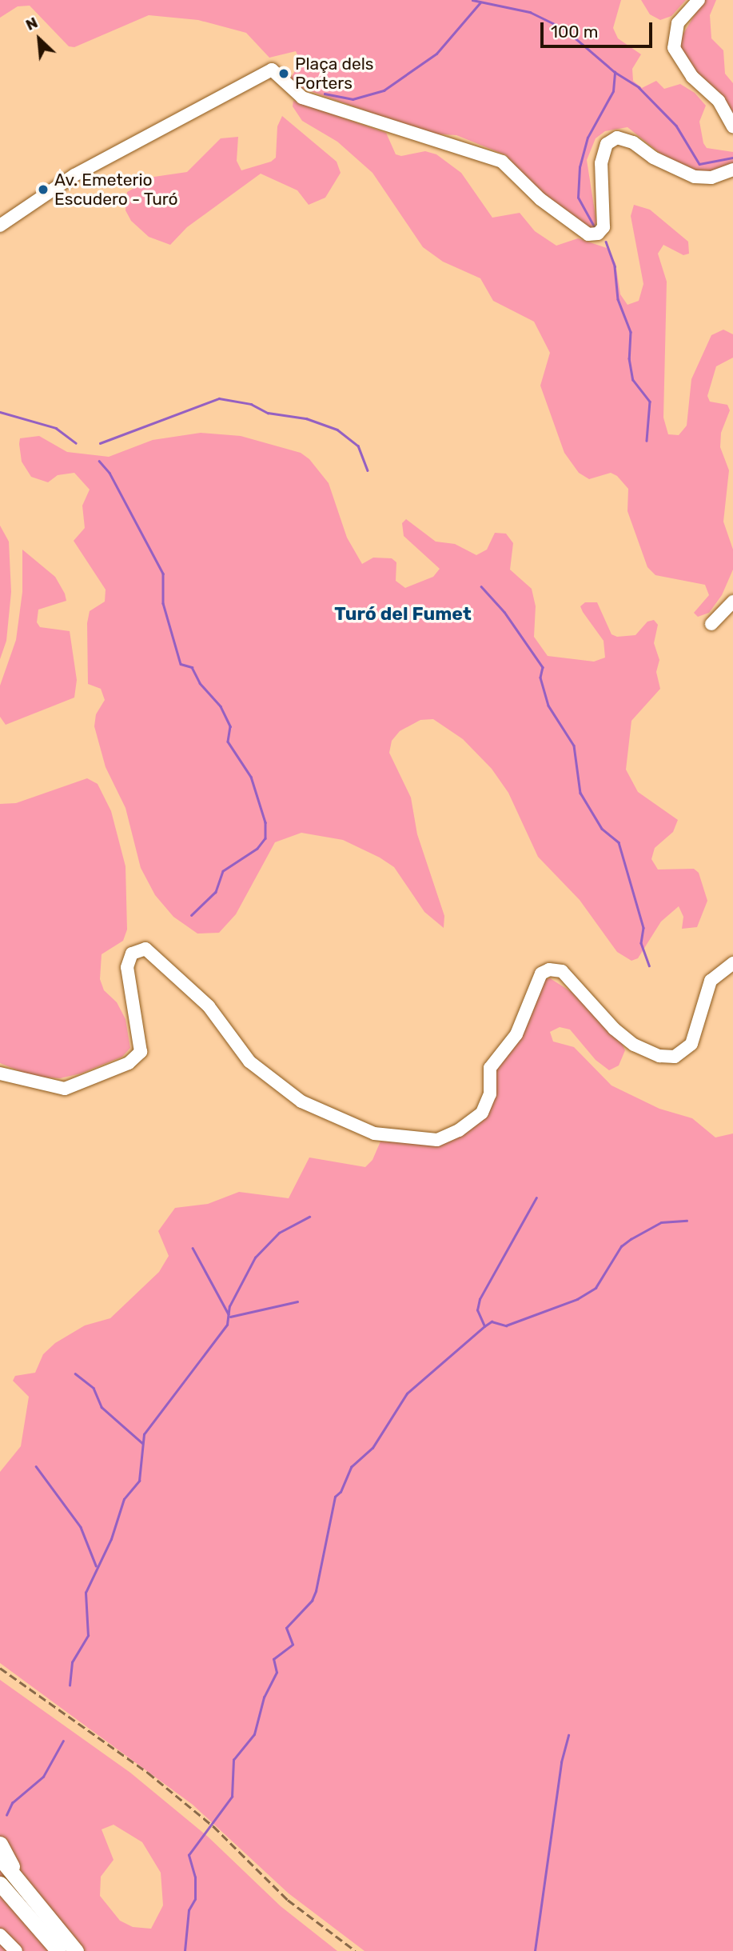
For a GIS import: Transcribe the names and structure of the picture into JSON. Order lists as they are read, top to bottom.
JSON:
{
  "districts": ["Turó del Fumet"],
  "places": ["Plaça dels Porters", "Av. Emeterio Escudero - Turó"],
  "scale_bar": "100 m",
  "north": "top left"
}
